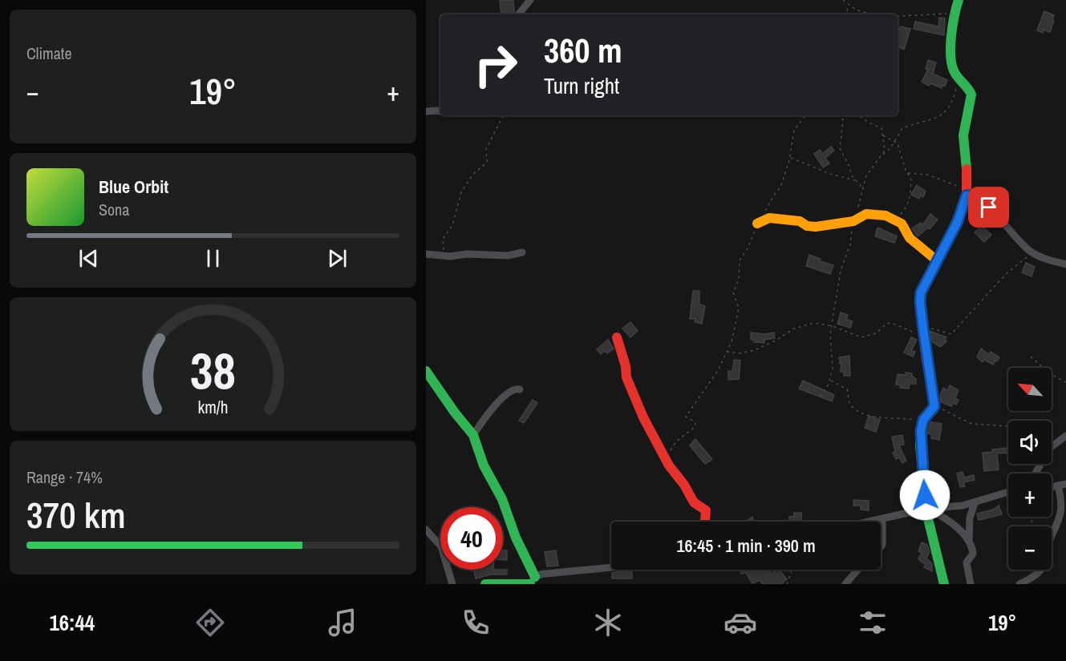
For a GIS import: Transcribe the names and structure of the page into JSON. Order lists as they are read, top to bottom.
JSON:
{
  "north": "top left",
  "page": {
    "tile": [
      "Climate",
      ["Range · 74%", "370 km"]
    ],
    "turn": ["360 m", "Turn right"],
    "heat": ["−", "19°", "+"],
    "song": ["Blue Orbit", "Sona"],
    "map_buttons": ["+", "−"],
    "limit": "40",
    "trip": "16:45 · 1 min · 390 m",
    "tabs": ["16:44", "19°"],
    "gauge": ["38", "km/h"]
  }
}
